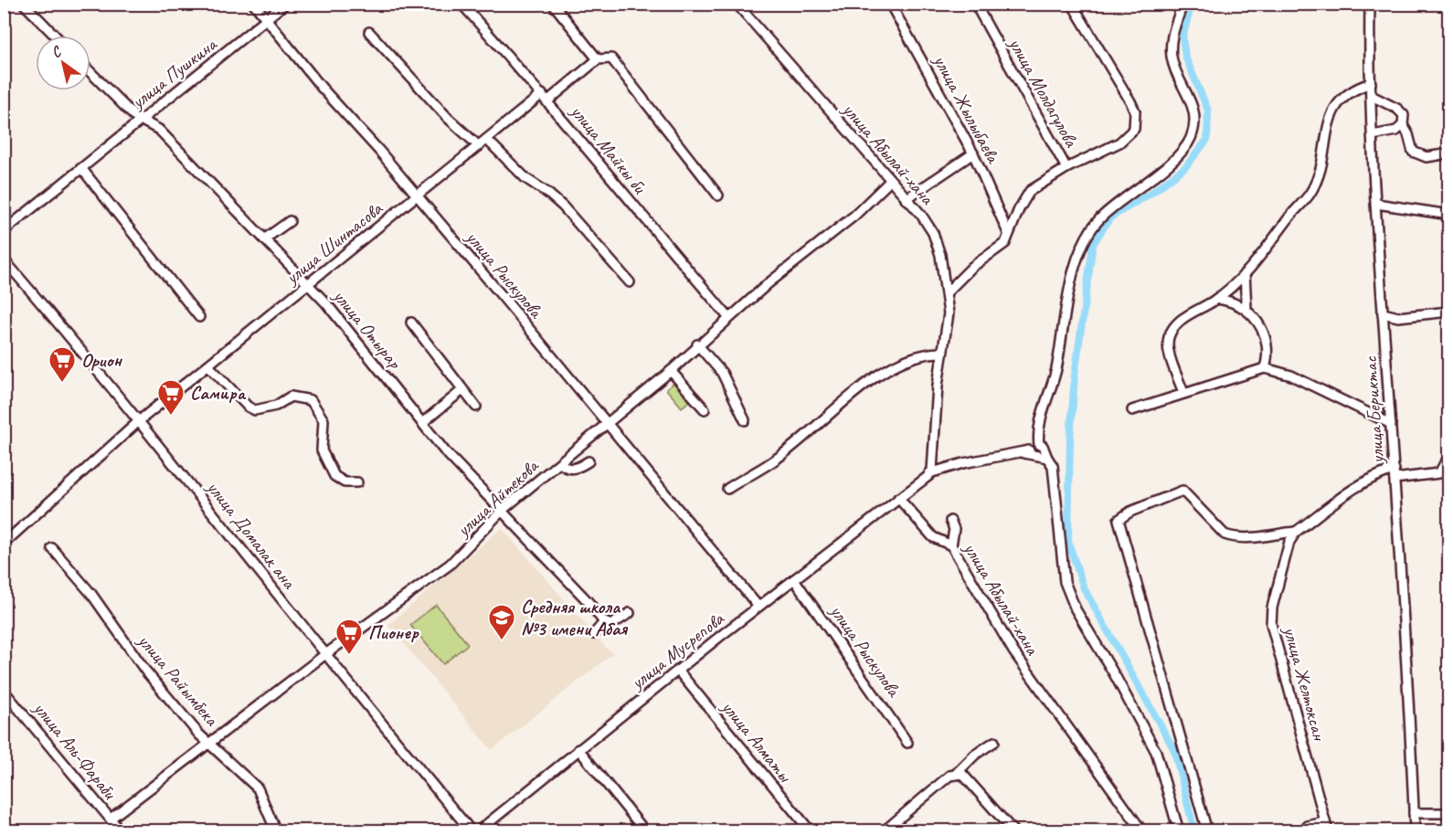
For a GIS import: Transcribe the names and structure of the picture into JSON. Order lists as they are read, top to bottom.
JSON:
{
  "streets": {
    "street": [
      "улица Пушкина",
      "улица Молдагулова",
      "улица Жылыбаева",
      "улица Майкы би",
      "улица Абылай-хана",
      "улица Шинтасова",
      "улица Рыскулова",
      "улица Отырар",
      "улица Бериктас",
      "улица Айтекова",
      "улица Домалак ана",
      "улица Мусрепова",
      "улица Райымбека",
      "улица Желтоксан",
      "улица Алматы",
      "улица Аль-Фараби"
    ]
  },
  "crossings": [
    ["улица Пушкина", "улица Рыскулова"],
    ["улица Пушкина", "улица Отырар"],
    ["улица Жылыбаева", "улица Абылай-хана"],
    ["улица Майкы би", "улица Шинтасова"],
    ["улица Майкы би", "улица Айтекова"],
    ["улица Абылай-хана", "улица Айтекова"],
    ["улица Абылай-хана", "улица Мусрепова"],
    ["улица Шинтасова", "улица Рыскулова"],
    ["улица Шинтасова", "улица Отырар"],
    ["улица Шинтасова", "улица Домалак ана"],
    ["улица Рыскулова", "улица Айтекова"],
    ["улица Рыскулова", "улица Мусрепова"],
    ["улица Отырар", "улица Айтекова"],
    ["улица Айтекова", "улица Домалак ана"],
    ["улица Айтекова", "улица Райымбека"],
    ["улица Айтекова", "улица Аль-Фараби"],
    ["улица Мусрепова", "улица Алматы"]
  ],
  "places": {
    "supermarket": ["Орион", "Самира", "Пионер"],
    "school or university": ["Средняя школа №3 имени Абая"]
  },
  "north": "top left"
}
